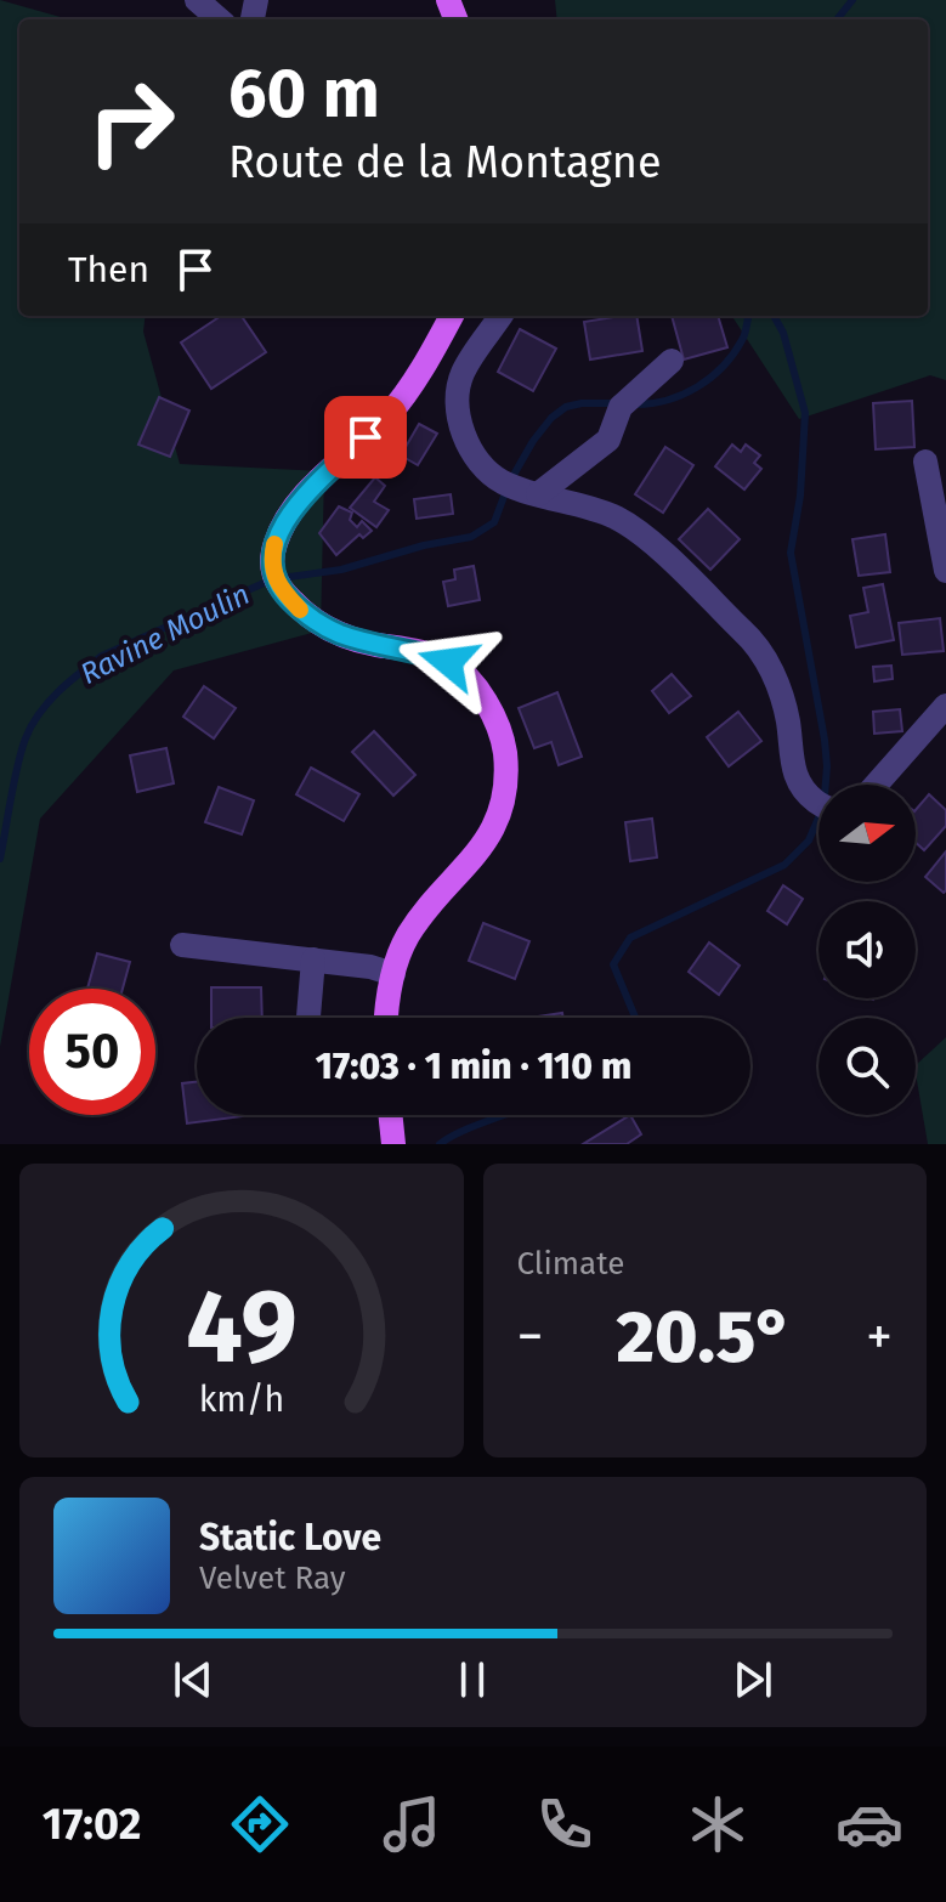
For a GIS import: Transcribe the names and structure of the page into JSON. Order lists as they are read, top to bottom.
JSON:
{
  "water": ["Ravine Moulin"],
  "north": "right",
  "page": {
    "turn": ["60 m", "Route de la Montagne"],
    "then": "Then",
    "limit": "50",
    "trip": "17:03 · 1 min · 110 m",
    "tile": "Climate",
    "heat": ["−", "20.5°", "+"],
    "song": ["Static Love", "Velvet Ray"],
    "tabs": "17:02",
    "gauge": ["49", "km/h"]
  }
}
